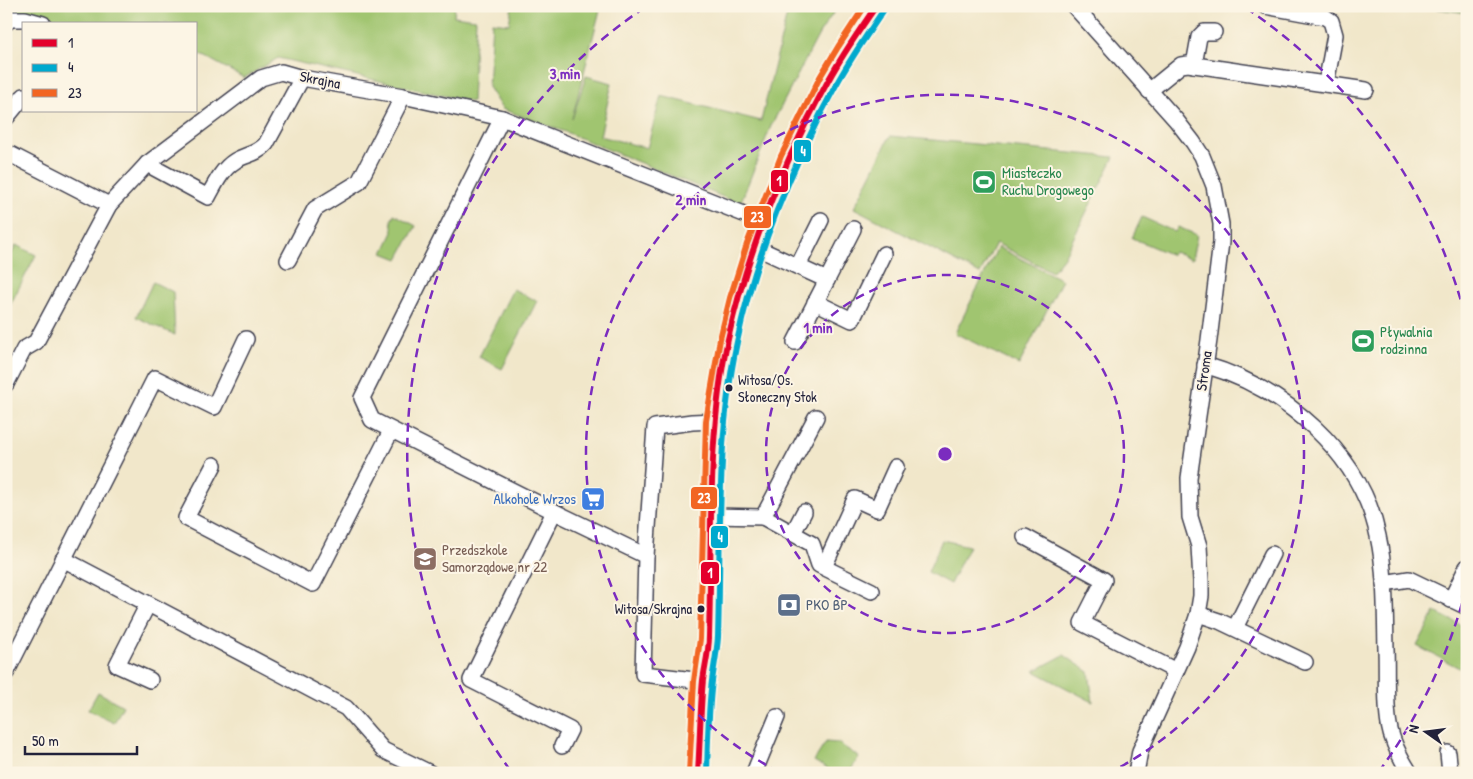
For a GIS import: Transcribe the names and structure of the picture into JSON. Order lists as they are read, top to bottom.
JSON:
{
  "streets": {
    "street": ["Skrajna", "Stroma"]
  },
  "places": {
    "sports": ["Miasteczko Ruchu Drogowego", "Pływalnia rodzinna"],
    "other": ["Witosa/Os. Słoneczny Stok", "Witosa/Skrajna"],
    "supermarket": ["Alkohole Wrzos"],
    "school or university": ["Przedszkole Samorządowe nr 22"],
    "bank": ["PKO BP"]
  },
  "lines": ["transit line 1", "transit line 23", "transit line 4"],
  "legend": ["1", "4", "23"],
  "scale_bar": "50 m",
  "north": "left",
  "rings": ["3 min", "2 min", "1 min"]
}
